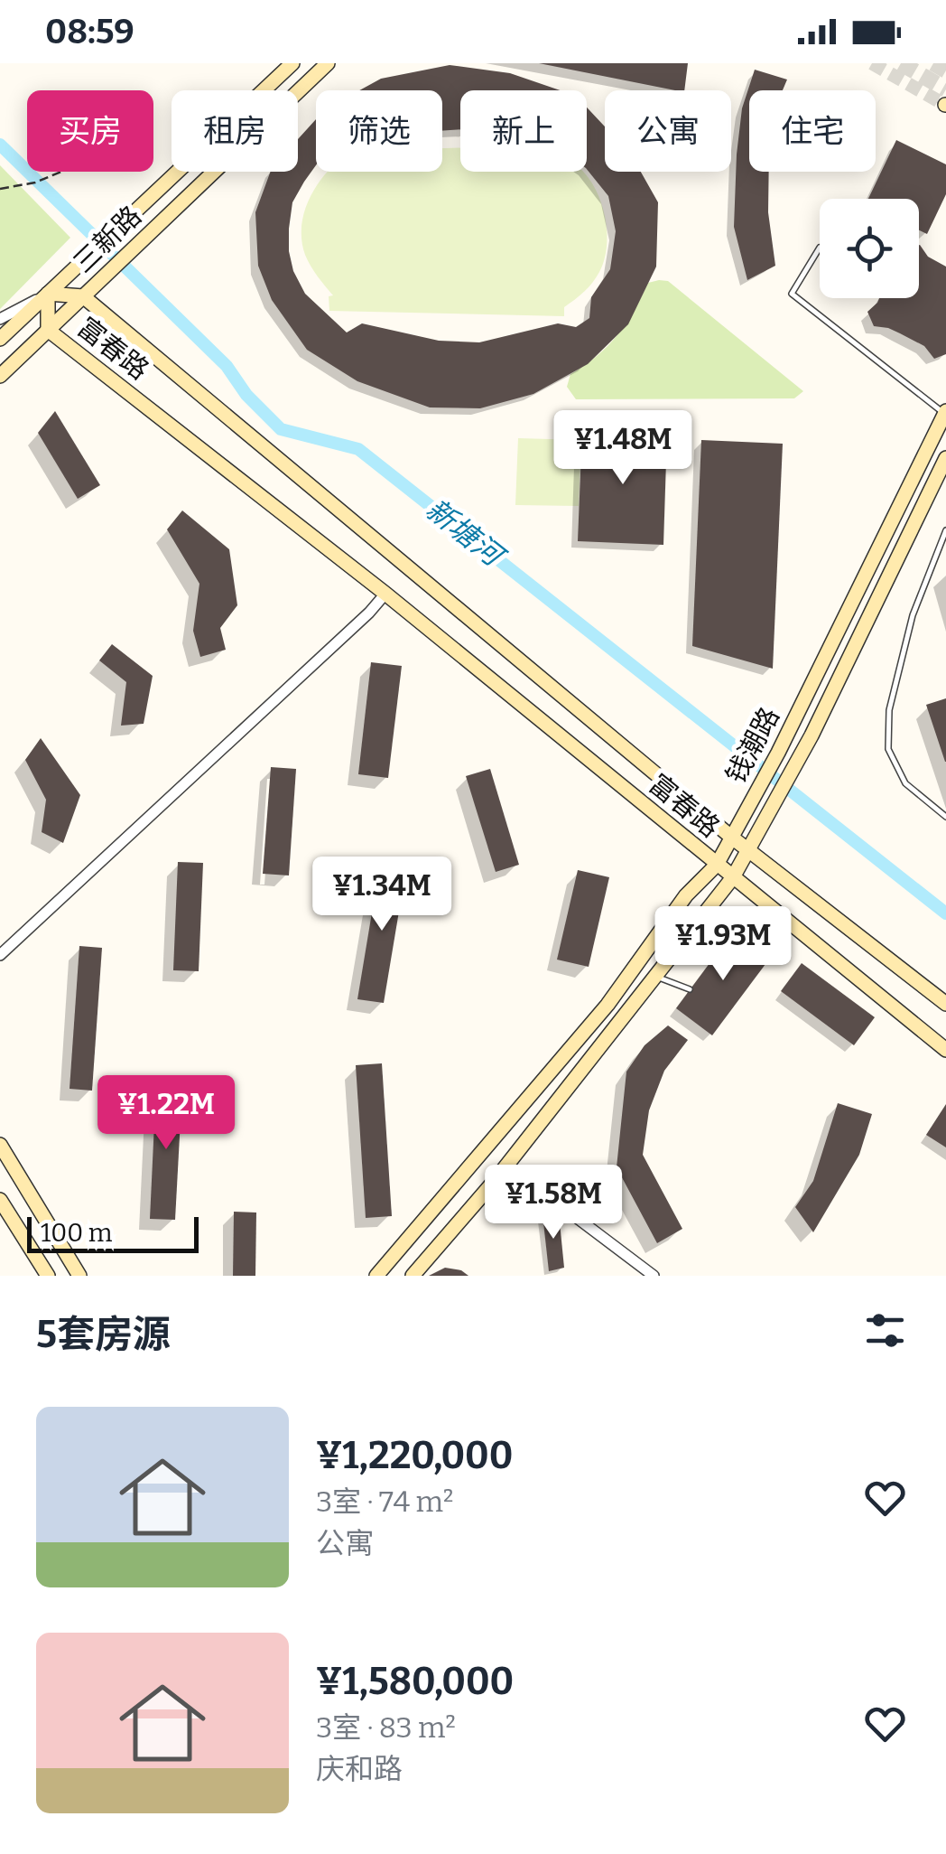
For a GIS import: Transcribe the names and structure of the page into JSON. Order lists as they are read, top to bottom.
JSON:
{
  "streets": {
    "main road": ["三新路", "富春路", "钱潮路"]
  },
  "crossings": [
    ["三新路", "富春路"],
    ["富春路", "钱潮路"]
  ],
  "water": ["新塘河"],
  "scale_bar": "100 m",
  "page": {
    "status": "08:59",
    "chip": [
      "买房",
      "租房",
      "筛选",
      "新上",
      "公寓",
      "住宅"
    ],
    "price": [
      "¥1.48M",
      "¥1.34M",
      "¥1.93M",
      "¥1.22M",
      "¥1.58M"
    ],
    "scale": "100 m",
    "heading": "5套房源",
    "list": [
      {
        "name": "¥1,220,000",
        "note": "3室 · 74 m² · 公寓"
      },
      {
        "name": "¥1,580,000",
        "note": "3室 · 83 m² · 庆和路"
      }
    ]
  }
}
